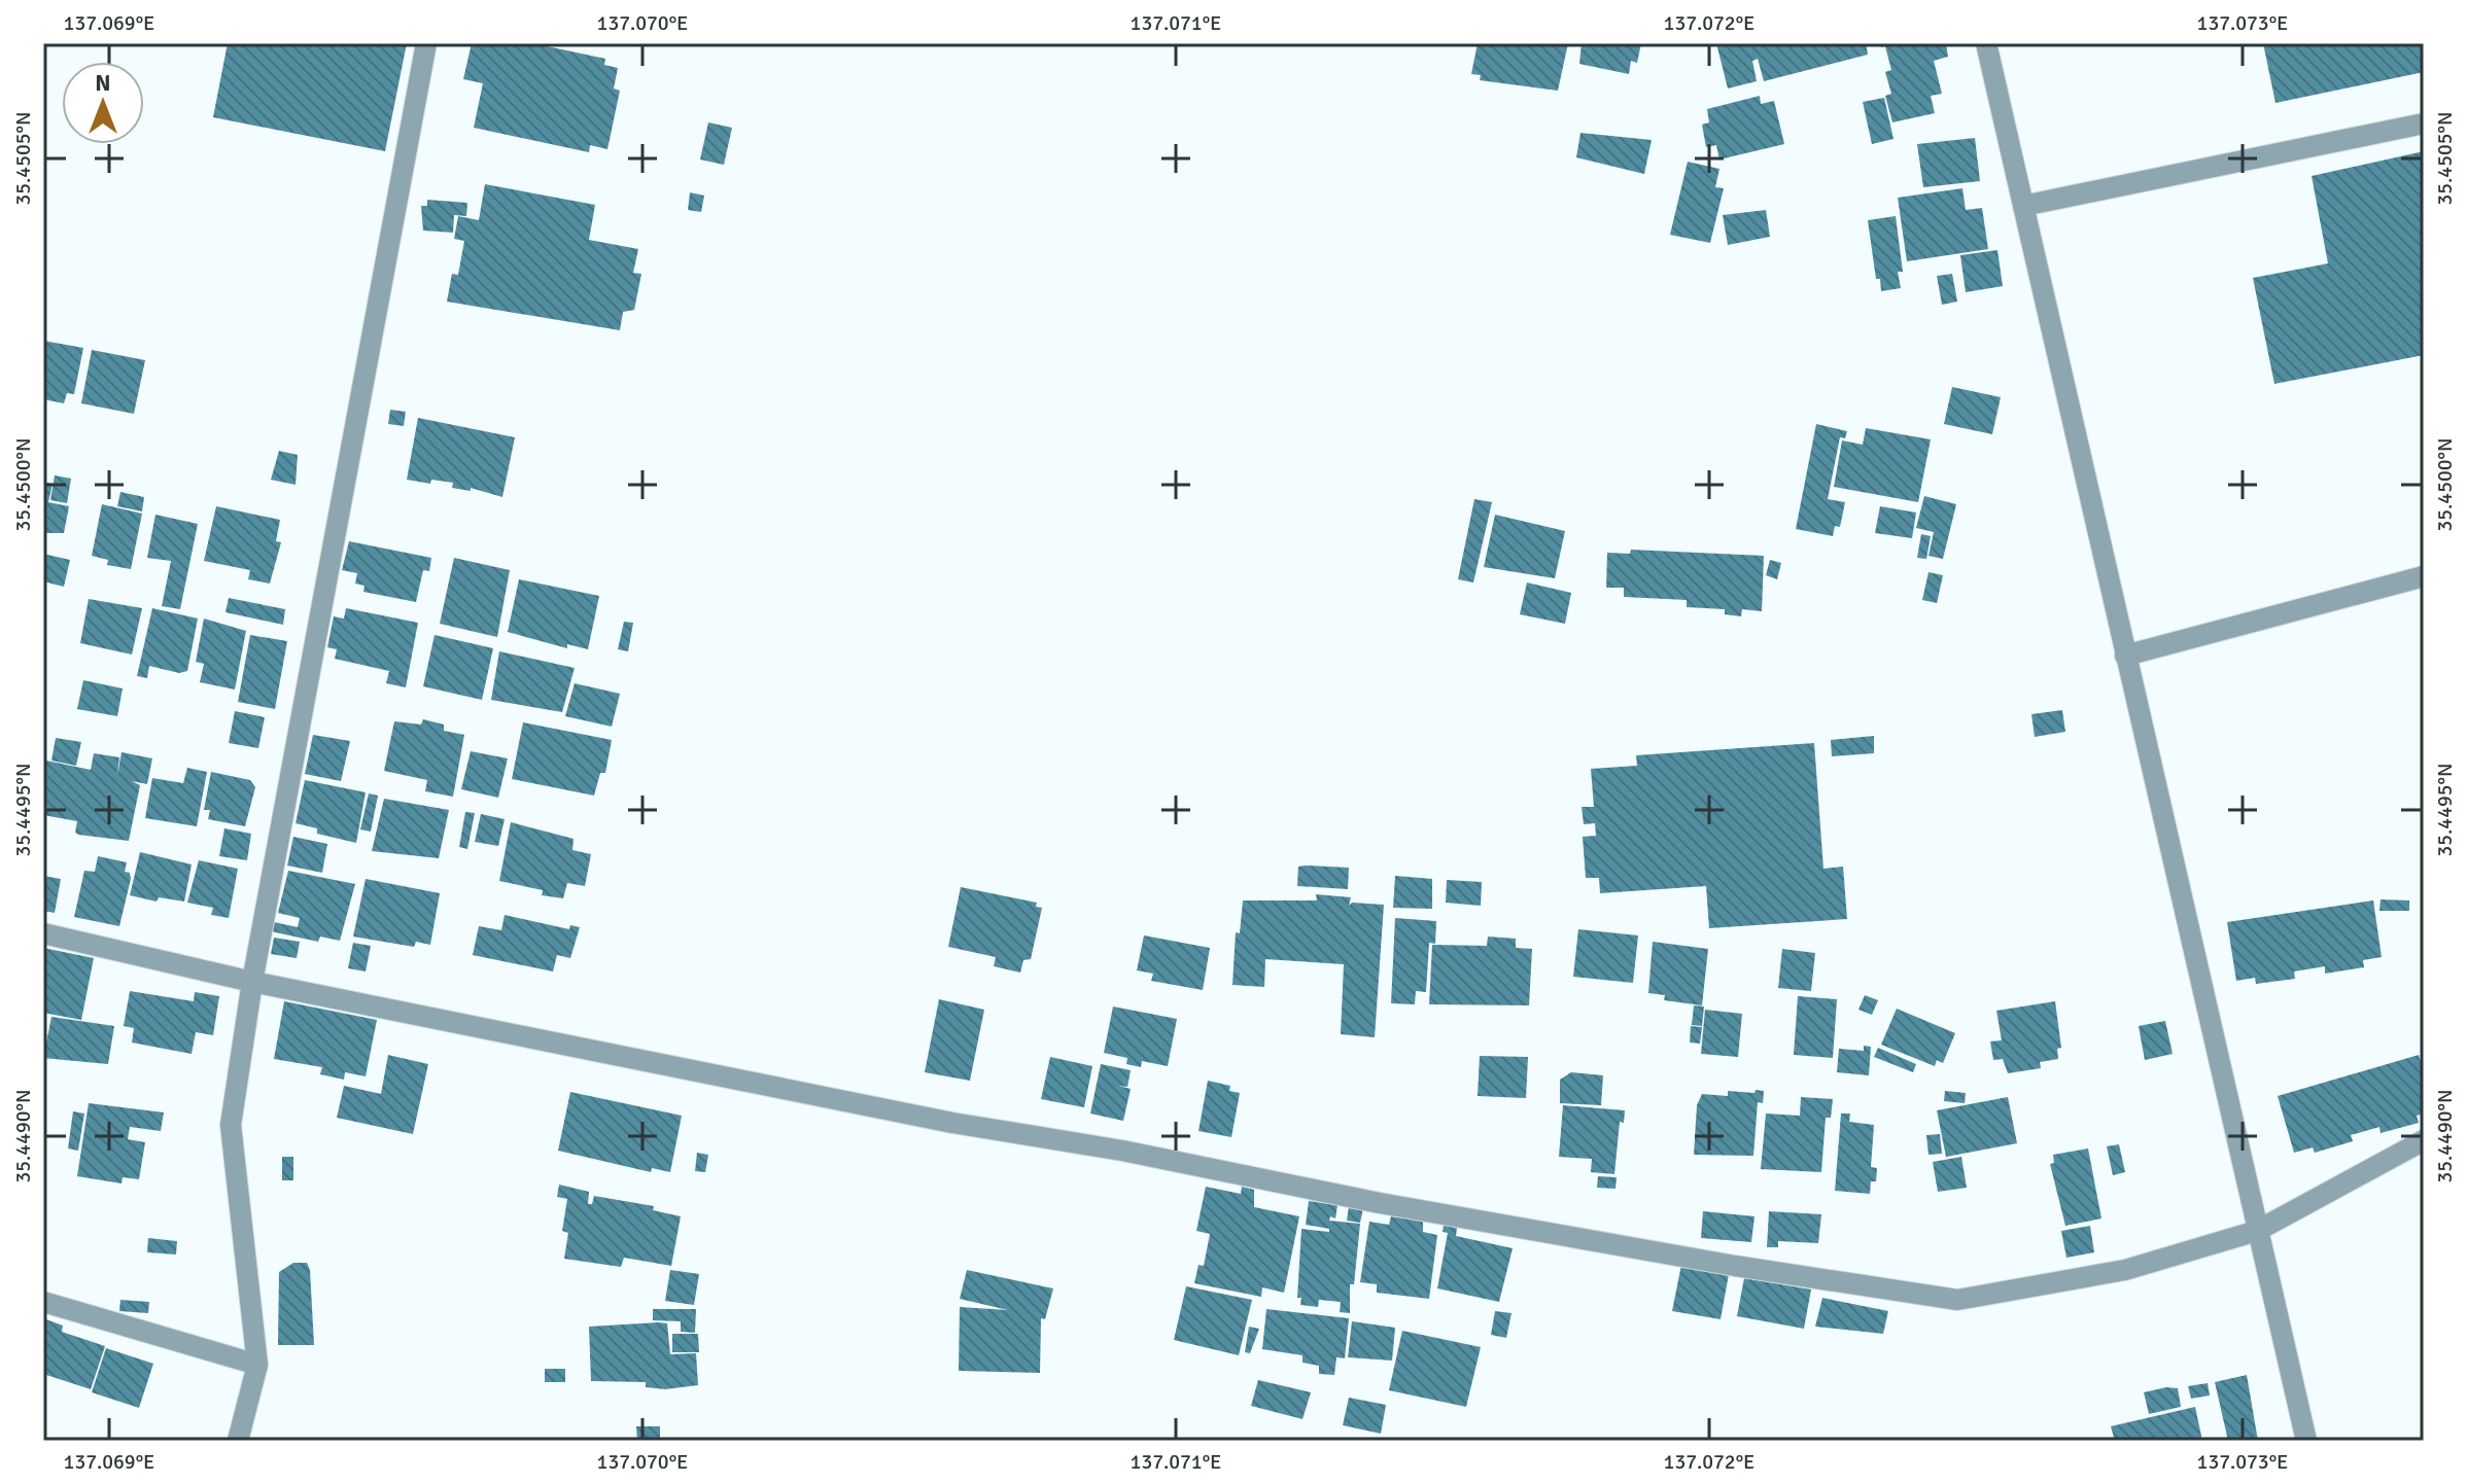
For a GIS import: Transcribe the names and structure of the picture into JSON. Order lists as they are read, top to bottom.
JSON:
{
  "north": "top",
  "coordinates": [
    "137.069°E",
    "137.070°E",
    "137.071°E",
    "137.072°E",
    "137.073°E",
    "35.4505°N",
    "35.4500°N",
    "35.4495°N",
    "35.4490°N"
  ]
}
